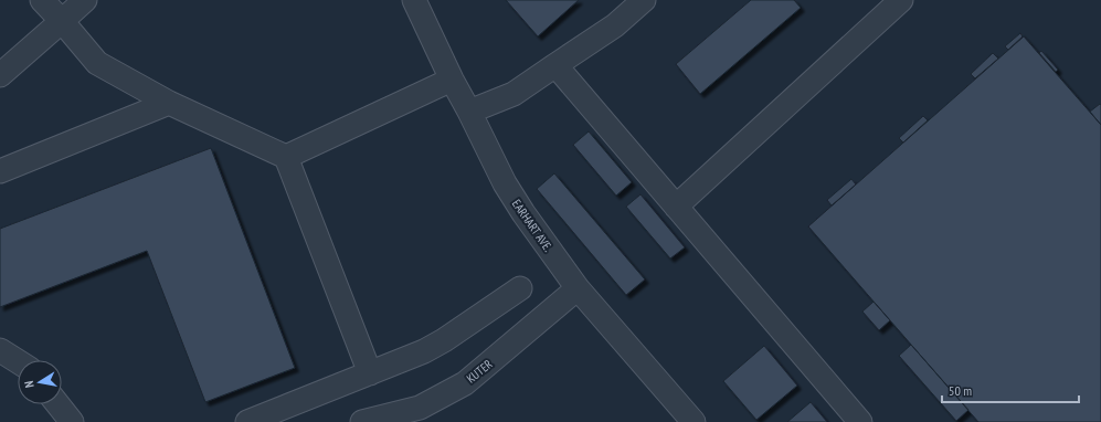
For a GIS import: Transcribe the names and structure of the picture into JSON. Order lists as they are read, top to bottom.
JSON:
{
  "streets": {
    "lane": ["EARHART AVE.", "KUTER"]
  },
  "crossings": [
    ["EARHART AVE.", "KUTER"]
  ],
  "scale_bar": "50 m",
  "north": "left"
}
